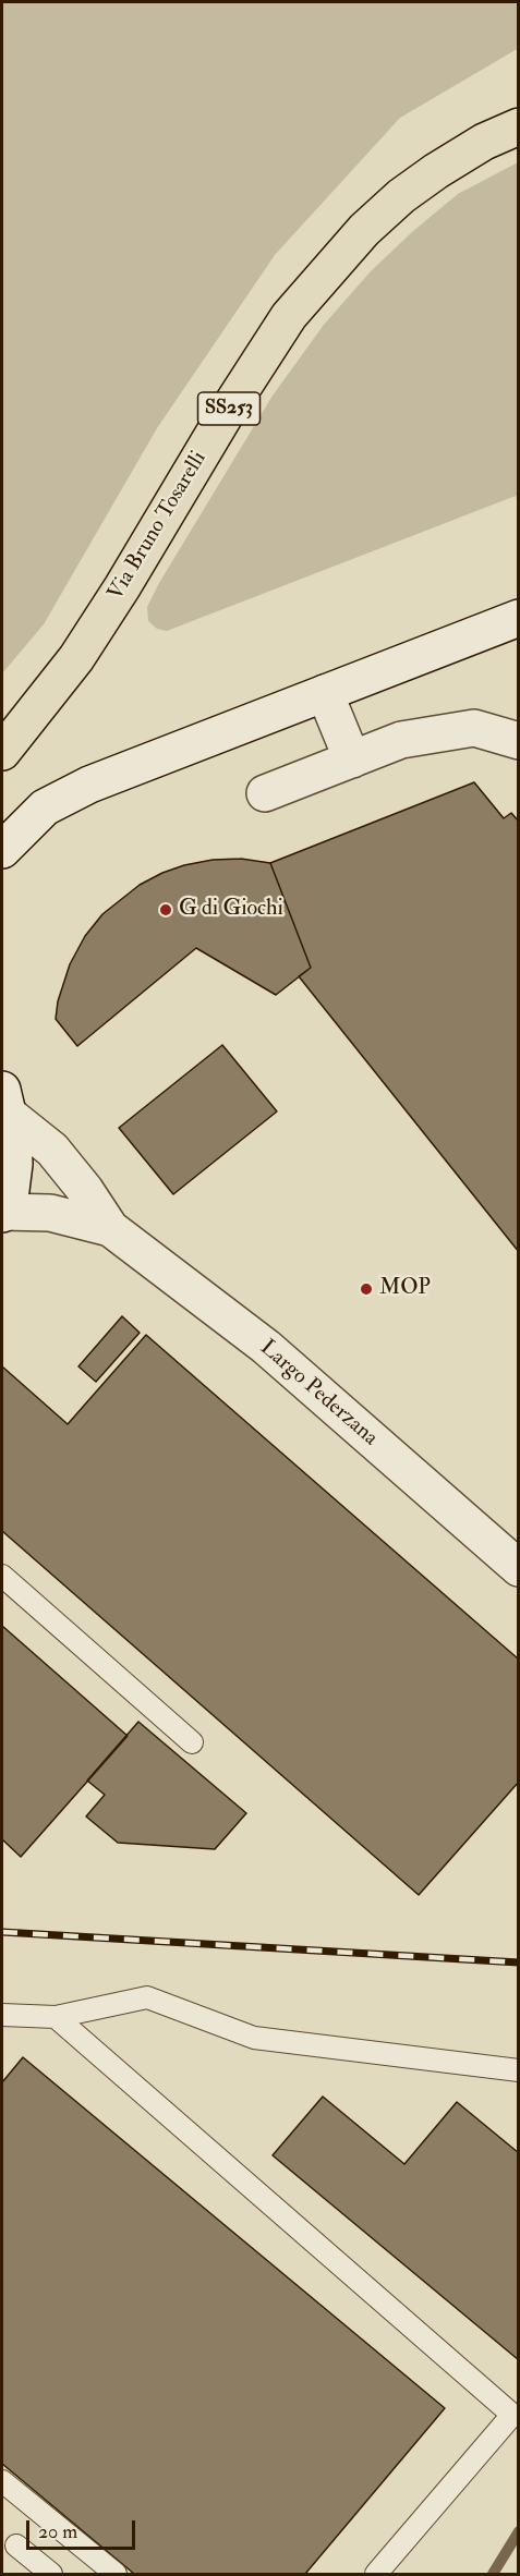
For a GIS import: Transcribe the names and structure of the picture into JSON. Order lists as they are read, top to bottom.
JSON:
{
  "streets": {
    "main road": ["SS253", "Via Bruno Tosarelli"],
    "street": ["Largo Pederzana"]
  },
  "places": ["G di Giochi", "MOP"],
  "scale_bar": "20 m"
}
